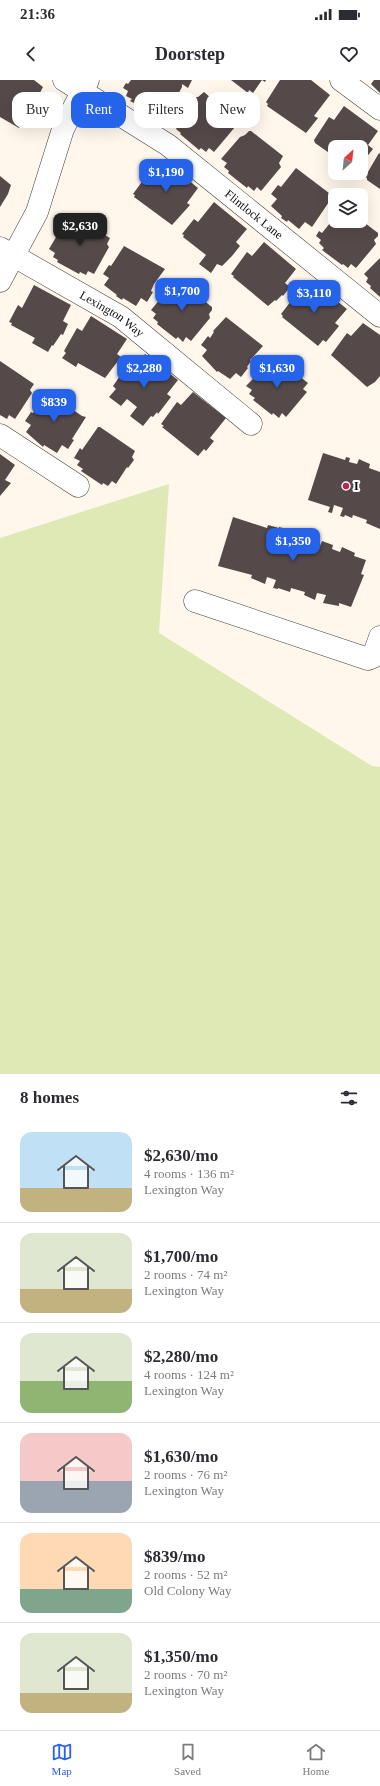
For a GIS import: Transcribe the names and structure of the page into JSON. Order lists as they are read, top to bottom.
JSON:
{
  "streets": {
    "street": ["Flintlock Lane", "Lexington Way"]
  },
  "places": ["I"],
  "north": "top right",
  "page": {
    "status": "21:36",
    "header": "Doorstep",
    "chip": [
      "Buy",
      "Rent",
      "Filters",
      "New"
    ],
    "price": [
      "$1,190",
      "$2,630",
      "$1,700",
      "$3,110",
      "$2,280",
      "$1,630",
      "$839",
      "$1,350"
    ],
    "heading": "8 homes",
    "list": [
      {
        "name": "$2,630/mo",
        "note": "4 rooms · 136 m² · Lexington Way"
      },
      {
        "name": "$1,700/mo",
        "note": "2 rooms · 74 m² · Lexington Way"
      },
      {
        "name": "$2,280/mo",
        "note": "4 rooms · 124 m² · Lexington Way"
      },
      {
        "name": "$1,630/mo",
        "note": "2 rooms · 76 m² · Lexington Way"
      },
      {
        "name": "$839/mo",
        "note": "2 rooms · 52 m² · Old Colony Way"
      },
      {
        "name": "$1,350/mo",
        "note": "2 rooms · 70 m² · Lexington Way"
      }
    ],
    "tabs": ["Map", "Saved", "Home"]
  }
}
